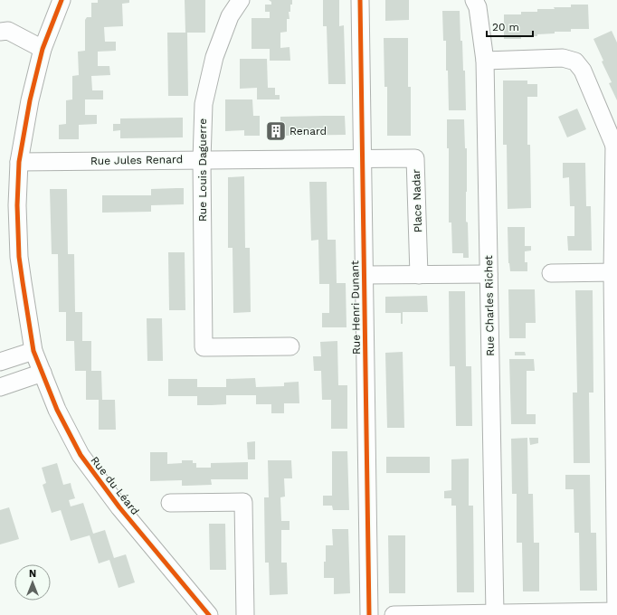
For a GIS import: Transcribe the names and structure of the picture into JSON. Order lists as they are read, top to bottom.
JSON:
{
  "streets": {
    "street": [
      "Rue Jules Renard",
      "Rue Louis Daguerre",
      "Place Nadar",
      "Rue Charles Richet",
      "Rue Henri Dunant",
      "Rue du Léard"
    ]
  },
  "crossings": [
    ["Rue Jules Renard", "Rue Louis Daguerre"],
    ["Rue Jules Renard", "Place Nadar"],
    ["Rue Jules Renard", "Rue Henri Dunant"],
    ["Rue Jules Renard", "Rue du Léard"],
    ["Place Nadar", "Rue Henri Dunant"]
  ],
  "places": {
    "building": ["Renard"]
  },
  "scale_bar": "20 m",
  "north": "top"
}
